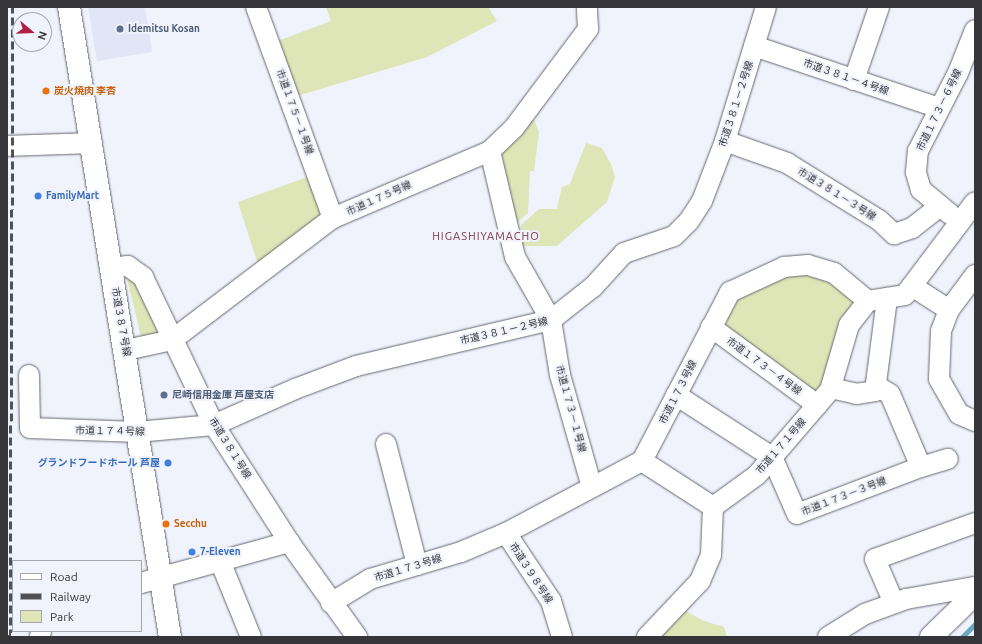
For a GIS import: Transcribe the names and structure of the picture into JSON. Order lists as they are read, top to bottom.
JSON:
{
  "streets": {
    "street": [
      "市道３８１－４号線",
      "市道３８１－２号線",
      "市道１７３－６号線",
      "市道１７５－１号線",
      "市道３８１－３号線",
      "市道１７５号線",
      "市道３８７号線",
      "市道１７３－４号線",
      "市道１７３号線",
      "市道１７３－１号線",
      "市道１７４号線",
      "市道１７１号線",
      "市道３８１号線",
      "市道１７３－３号線",
      "市道３９８号線"
    ]
  },
  "crossings": [
    ["市道３８１－４号線", "市道３８１－２号線"],
    ["市道３８１－４号線", "市道１７３－６号線"],
    ["市道３８１－２号線", "市道３８１－３号線"],
    ["市道３８１－２号線", "市道１７３－１号線"],
    ["市道３８１－２号線", "市道１７４号線"],
    ["市道３８１－２号線", "市道３８１号線"],
    ["市道１７３－６号線", "市道３８１－３号線"],
    ["市道１７５－１号線", "市道１７５号線"],
    ["市道１７５号線", "市道３８７号線"],
    ["市道１７５号線", "市道１７３－１号線"],
    ["市道１７５号線", "市道３８１号線"],
    ["市道３８７号線", "市道１７４号線"],
    ["市道３８７号線", "市道３８１号線"],
    ["市道１７３－４号線", "市道１７３号線"],
    ["市道１７３－４号線", "市道１７１号線"],
    ["市道１７３号線", "市道１７３－１号線"],
    ["市道１７３号線", "市道１７１号線"],
    ["市道１７３号線", "市道３８１号線"],
    ["市道１７３号線", "市道３９８号線"],
    ["市道１７４号線", "市道３８１号線"],
    ["市道１７１号線", "市道１７３－３号線"]
  ],
  "districts": ["HIGASHIYAMACHO"],
  "places": [
    "Idemitsu Kosan",
    "炭火焼肉 李杏",
    "FamilyMart",
    "尼崎信用金庫 芦屋支店",
    "グランドフードホール 芦屋",
    "Secchu",
    "7-Eleven"
  ],
  "legend": ["Road", "Railway", "Park"],
  "north": "right"
}
